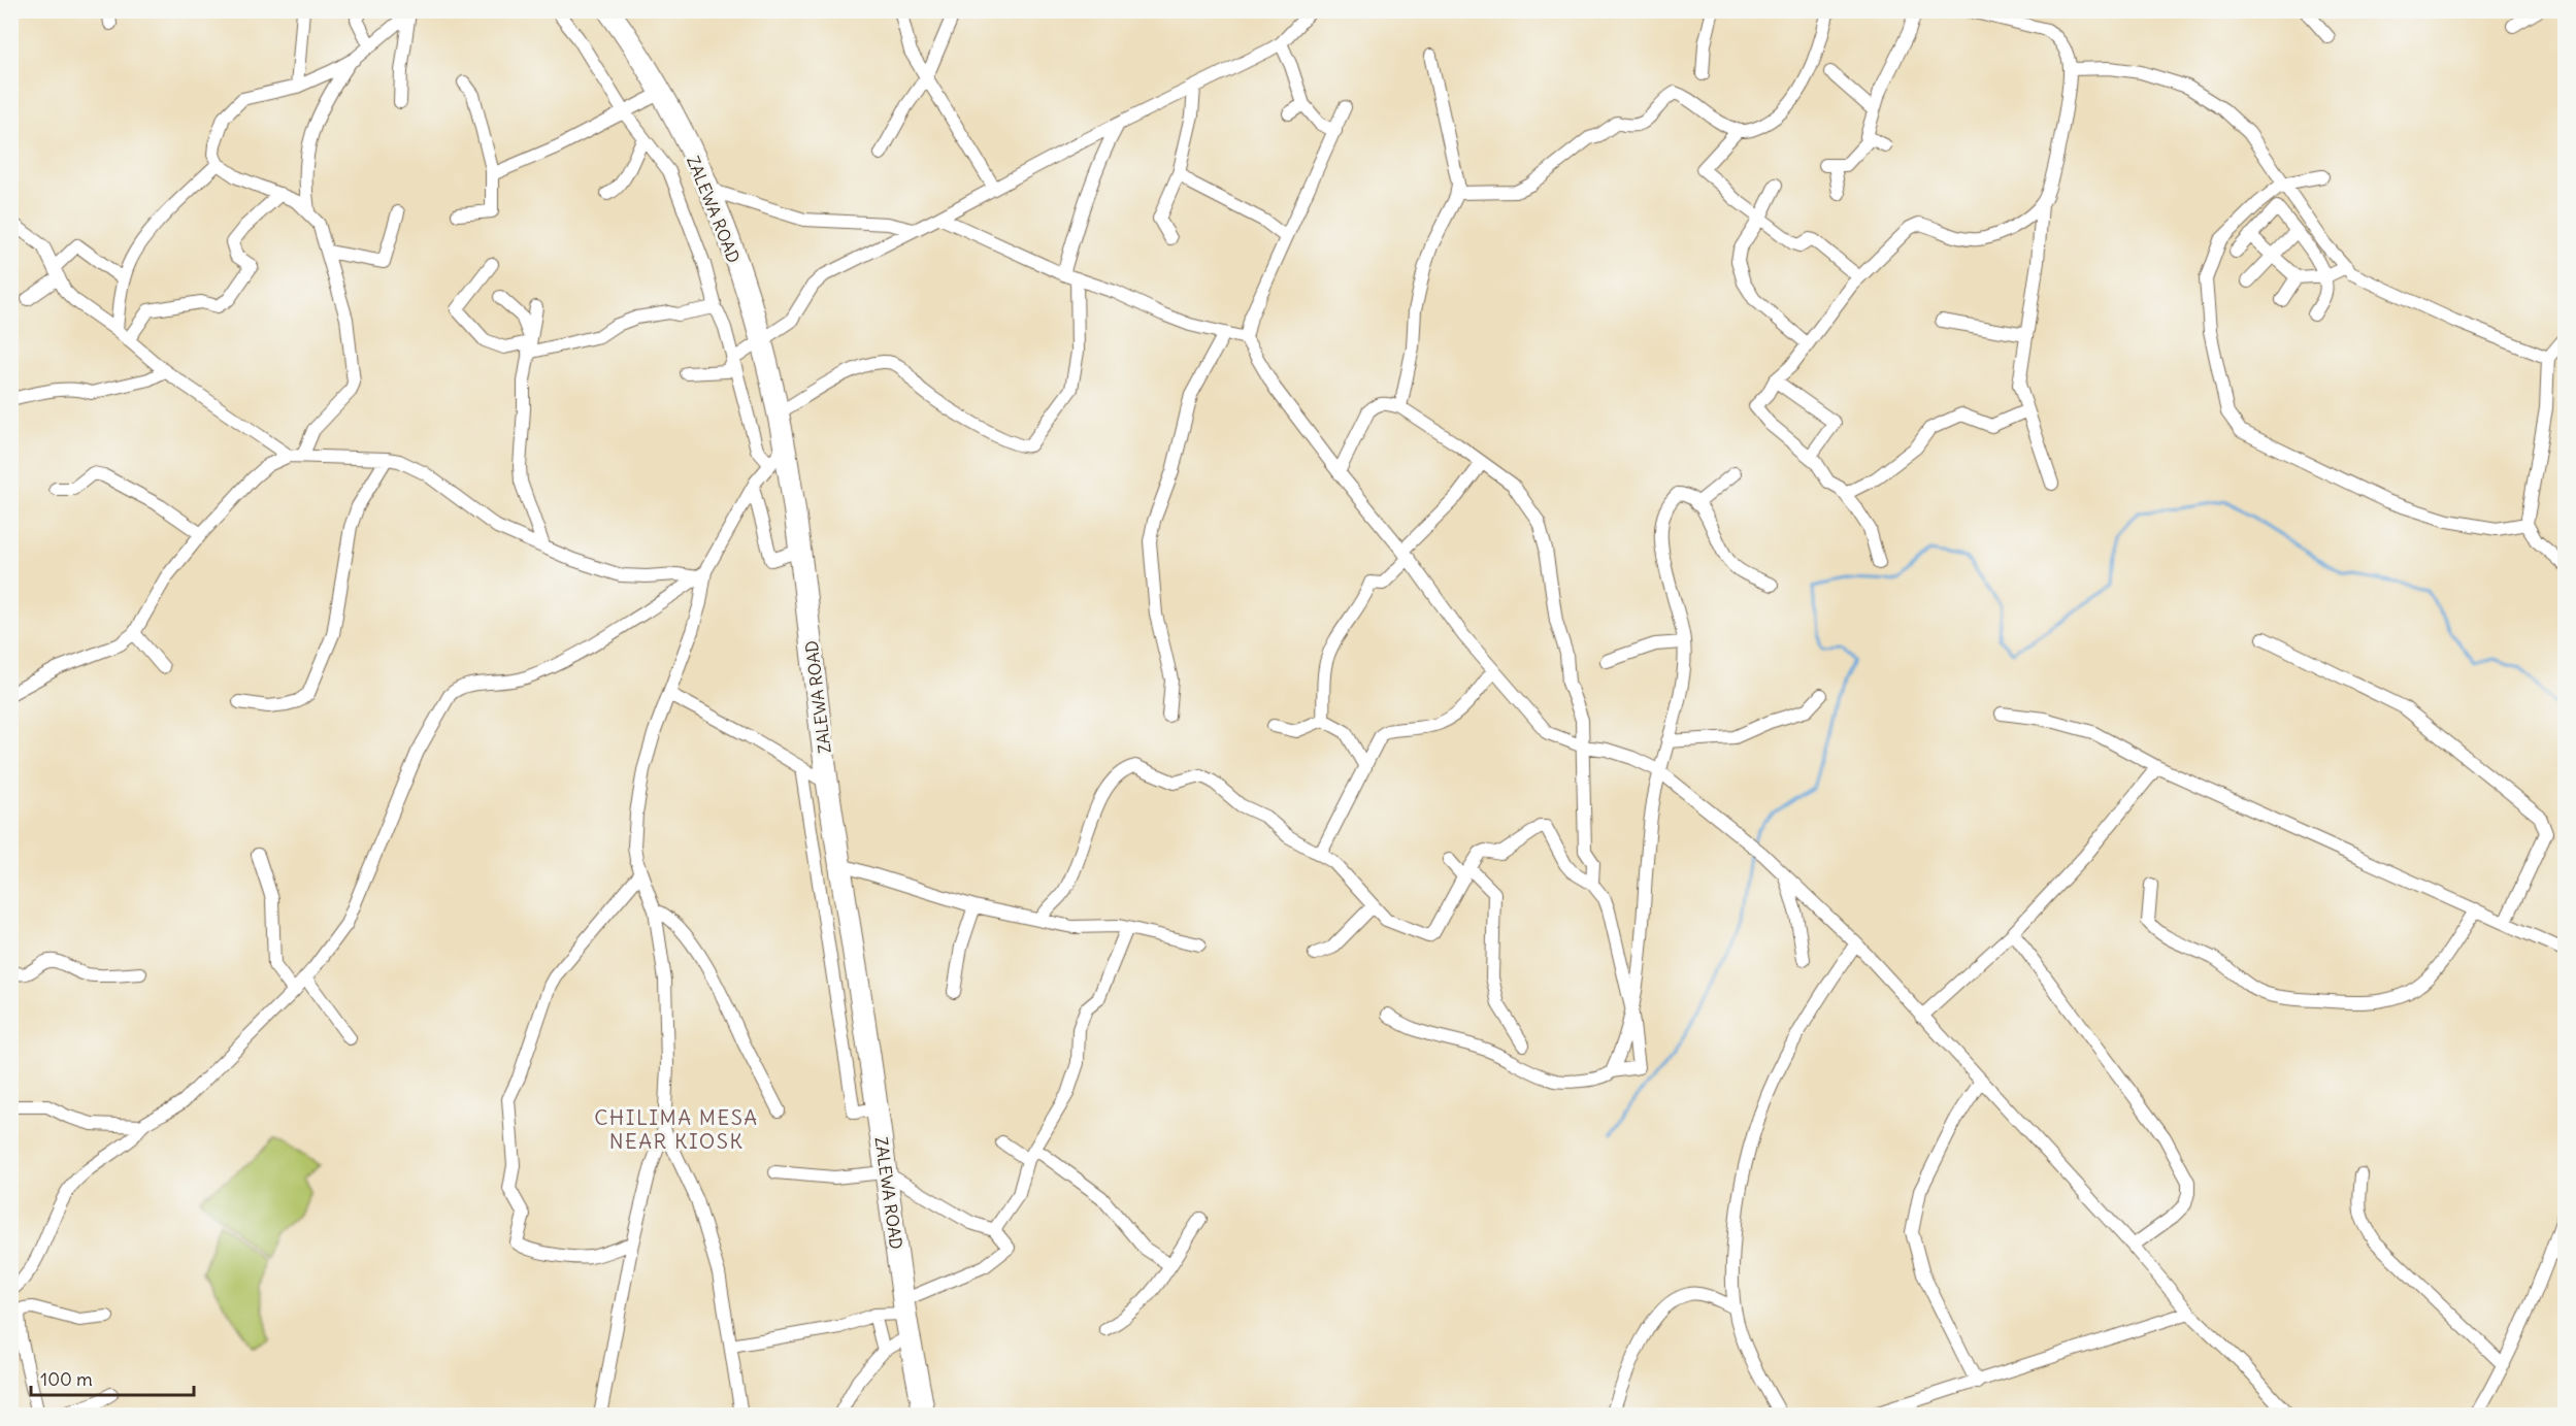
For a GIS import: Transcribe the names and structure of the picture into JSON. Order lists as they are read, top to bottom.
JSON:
{
  "streets": {
    "highway": ["ZALEWA ROAD"]
  },
  "districts": ["CHILIMA MESA NEAR KIOSK"],
  "scale_bar": "100 m"
}
